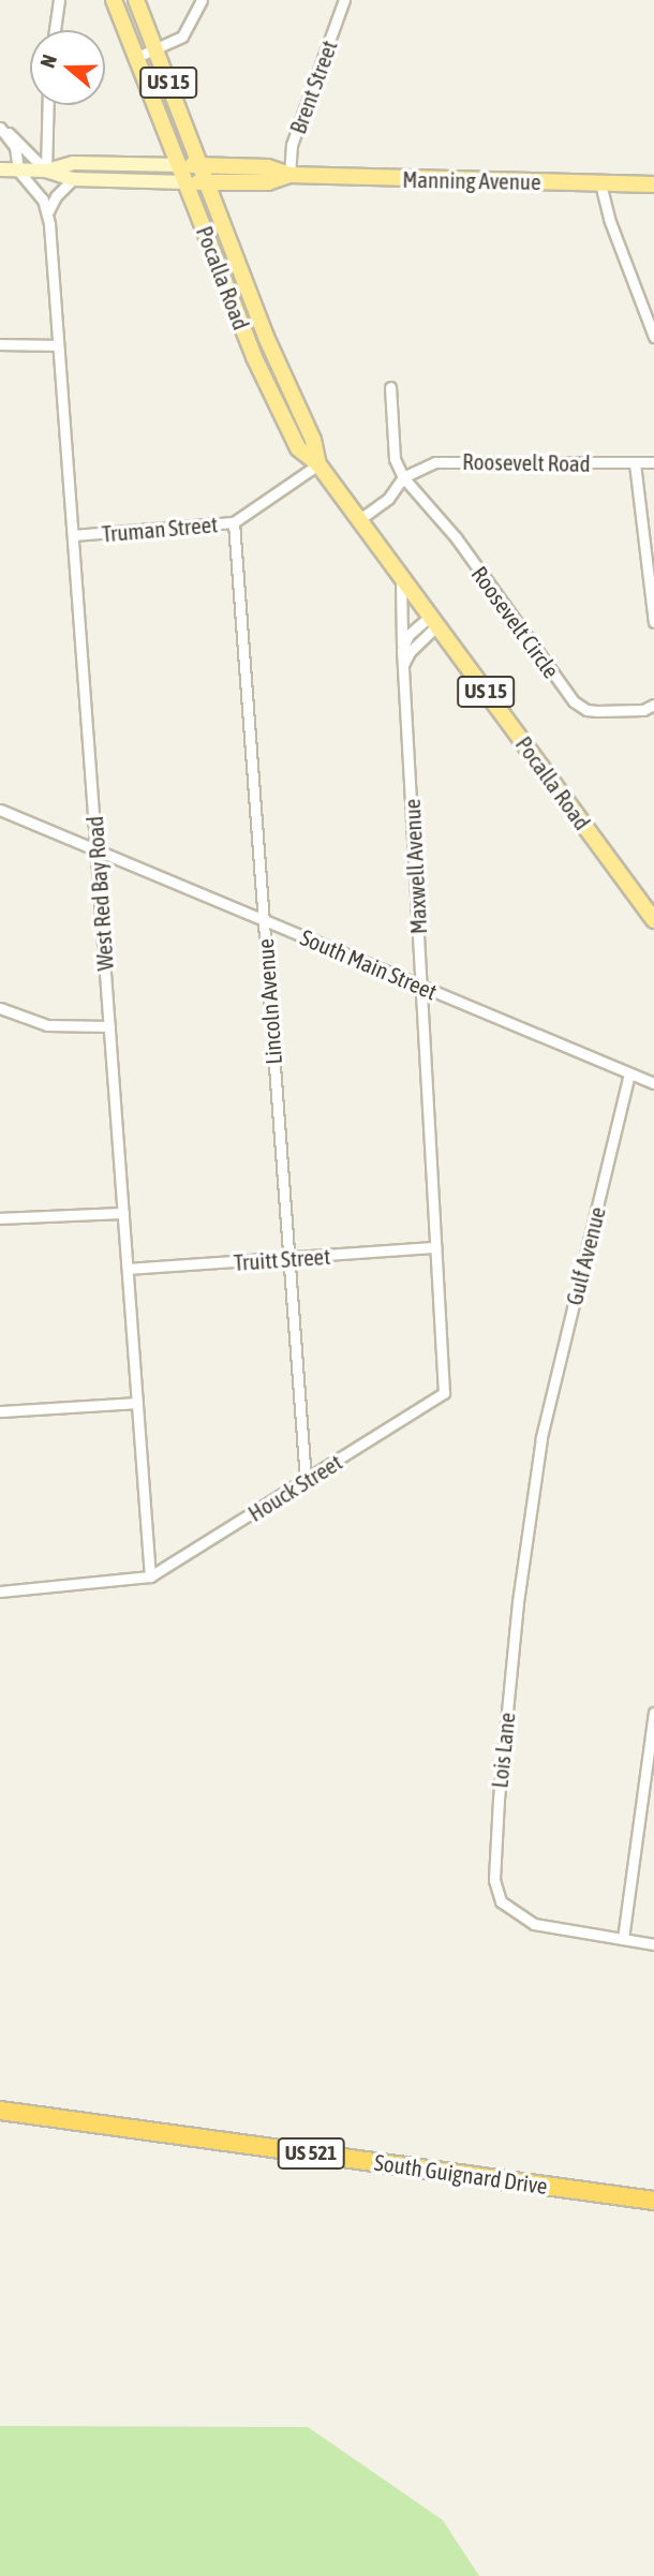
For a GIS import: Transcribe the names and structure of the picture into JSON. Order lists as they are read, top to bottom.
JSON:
{
  "streets": {
    "highway": ["US 521", "South Guignard Drive"],
    "main road": ["US 15", "Manning Avenue", "Pocalla Road"],
    "street": [
      "Brent Street",
      "Roosevelt Road",
      "Truman Street",
      "Roosevelt Circle",
      "Maxwell Avenue",
      "West Red Bay Road",
      "South Main Street",
      "Lincoln Avenue",
      "Gulf Avenue",
      "Truitt Street",
      "Houck Street",
      "Lois Lane"
    ]
  },
  "crossings": [
    ["US 15", "Manning Avenue"],
    ["US 15", "Pocalla Road"],
    ["Brent Street", "Manning Avenue"],
    ["Manning Avenue", "Pocalla Road"],
    ["Manning Avenue", "West Red Bay Road"],
    ["Pocalla Road", "Truman Street"],
    ["Pocalla Road", "Maxwell Avenue"],
    ["Roosevelt Road", "Roosevelt Circle"],
    ["Truman Street", "West Red Bay Road"],
    ["Truman Street", "Lincoln Avenue"],
    ["Maxwell Avenue", "South Main Street"],
    ["Maxwell Avenue", "Truitt Street"],
    ["Maxwell Avenue", "Houck Street"],
    ["West Red Bay Road", "South Main Street"],
    ["West Red Bay Road", "Truitt Street"],
    ["West Red Bay Road", "Houck Street"],
    ["South Main Street", "Lincoln Avenue"],
    ["South Main Street", "Gulf Avenue"],
    ["Lincoln Avenue", "Truitt Street"],
    ["Lincoln Avenue", "Houck Street"],
    ["Gulf Avenue", "Lois Lane"],
    ["Truitt Street", "Houck Street"]
  ],
  "north": "left"
}
